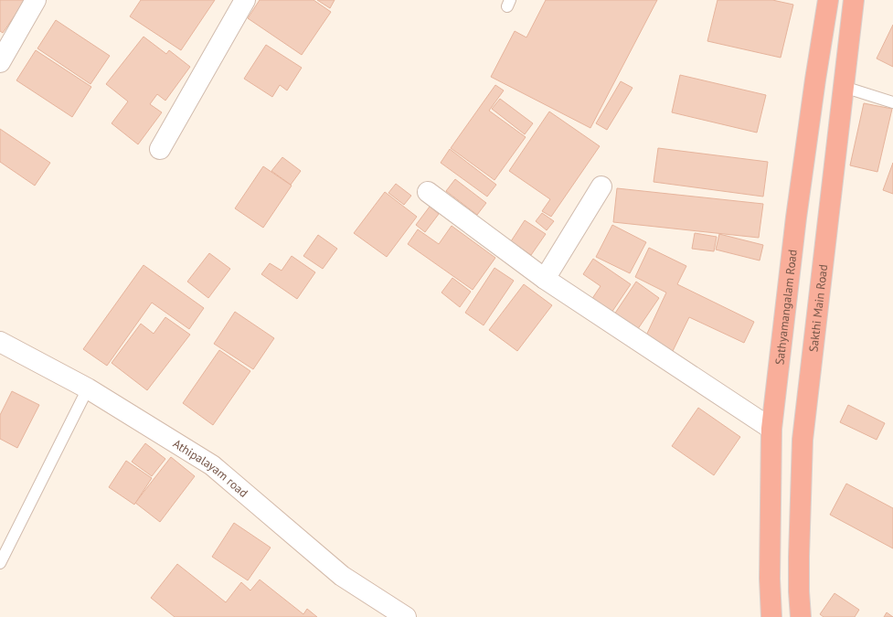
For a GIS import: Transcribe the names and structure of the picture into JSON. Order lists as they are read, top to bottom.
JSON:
{
  "streets": {
    "highway": ["Sathyamangalam Road", "Sakthi Main Road"],
    "street": ["Athipalayam road"]
  }
}
